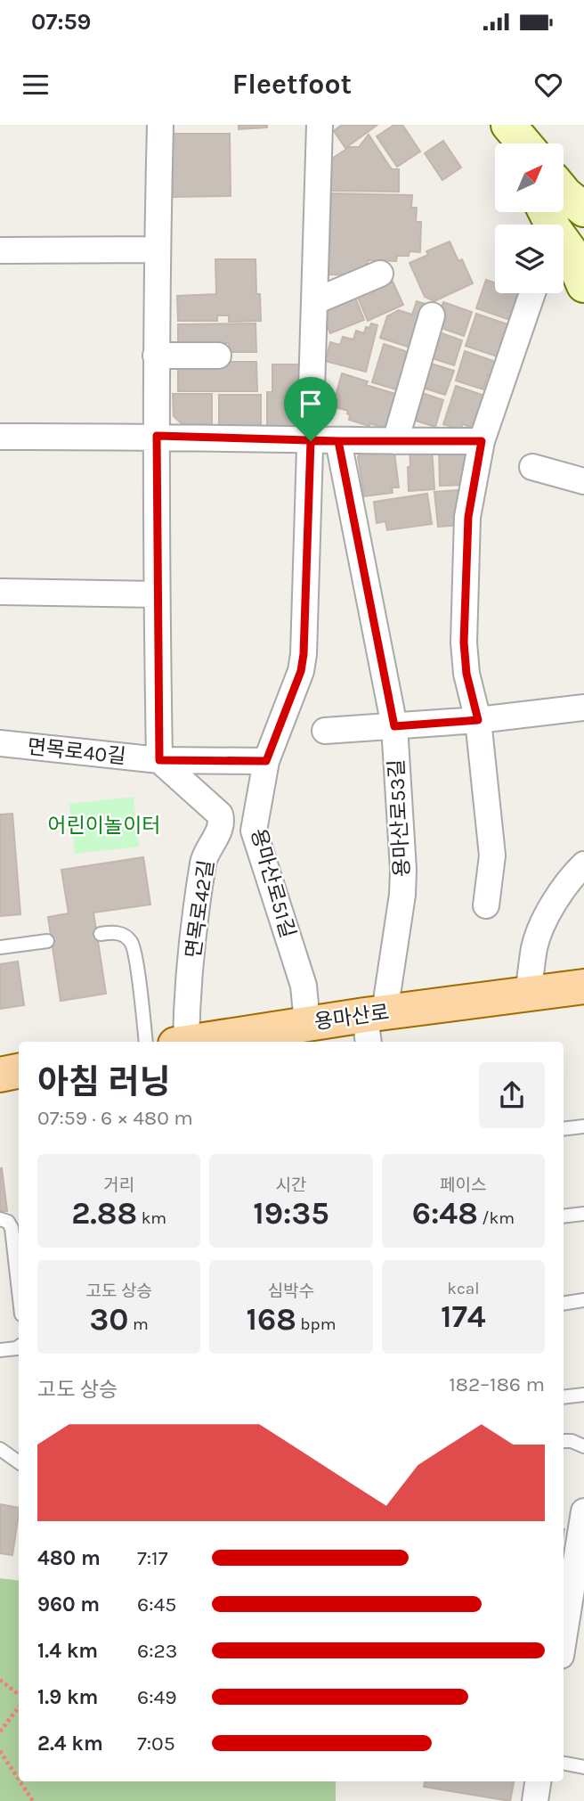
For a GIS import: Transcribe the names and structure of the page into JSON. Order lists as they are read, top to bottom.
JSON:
{
  "streets": {
    "main road": ["용마산로"],
    "street": [
      "면목로40길",
      "용마산로53길",
      "용마산로51길",
      "면목로42길"
    ]
  },
  "crossings": [
    ["면목로40길", "용마산로51길"],
    ["면목로40길", "면목로42길"],
    ["용마산로53길", "용마산로"],
    ["용마산로51길", "용마산로"]
  ],
  "parks": ["어린이놀이터"],
  "north": "top right",
  "page": {
    "status": "07:59",
    "header": "Fleetfoot",
    "heading": ["아침 러닝", "07:59 · 6 × 480 m"],
    "stats": [
      ["거리", "2.88 km"],
      ["시간", "19:35"],
      ["페이스", "6:48 /km"],
      ["고도 상승", "30 m"],
      ["심박수", "168 bpm"],
      ["kcal", "174"]
    ],
    "chart": ["고도 상승", "182–186 m"],
    "list": [
      {
        "name": "480 m",
        "note": "7:17"
      },
      {
        "name": "960 m",
        "note": "6:45"
      },
      {
        "name": "1.4 km",
        "note": "6:23"
      },
      {
        "name": "1.9 km",
        "note": "6:49"
      },
      {
        "name": "2.4 km",
        "note": "7:05"
      }
    ]
  }
}
